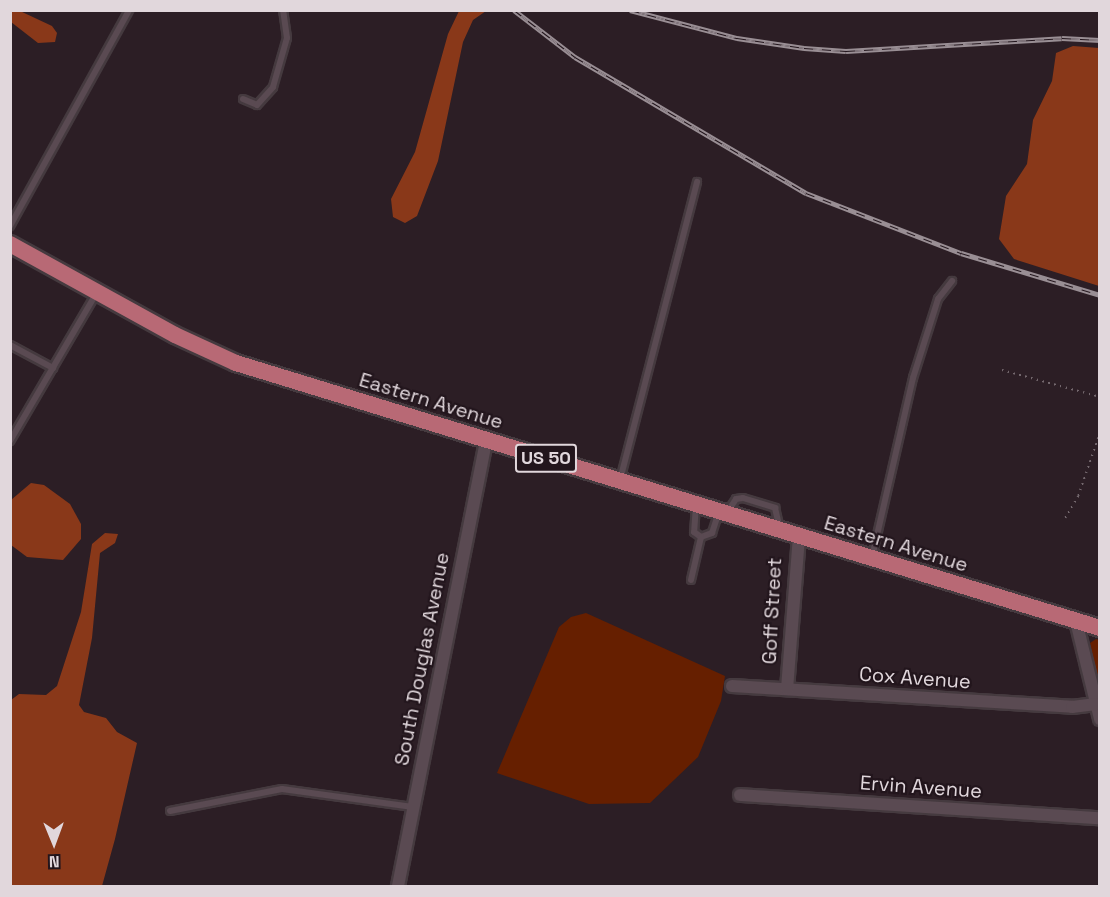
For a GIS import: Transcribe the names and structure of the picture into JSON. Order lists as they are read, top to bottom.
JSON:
{
  "streets": {
    "main road": ["Eastern Avenue", "US 50"],
    "street": [
      "Goff Street",
      "South Douglas Avenue",
      "Cox Avenue",
      "Ervin Avenue"
    ]
  },
  "crossings": [
    ["Eastern Avenue", "Goff Street"],
    ["Eastern Avenue", "South Douglas Avenue"],
    ["Goff Street", "Cox Avenue"]
  ],
  "north": "bottom"
}
